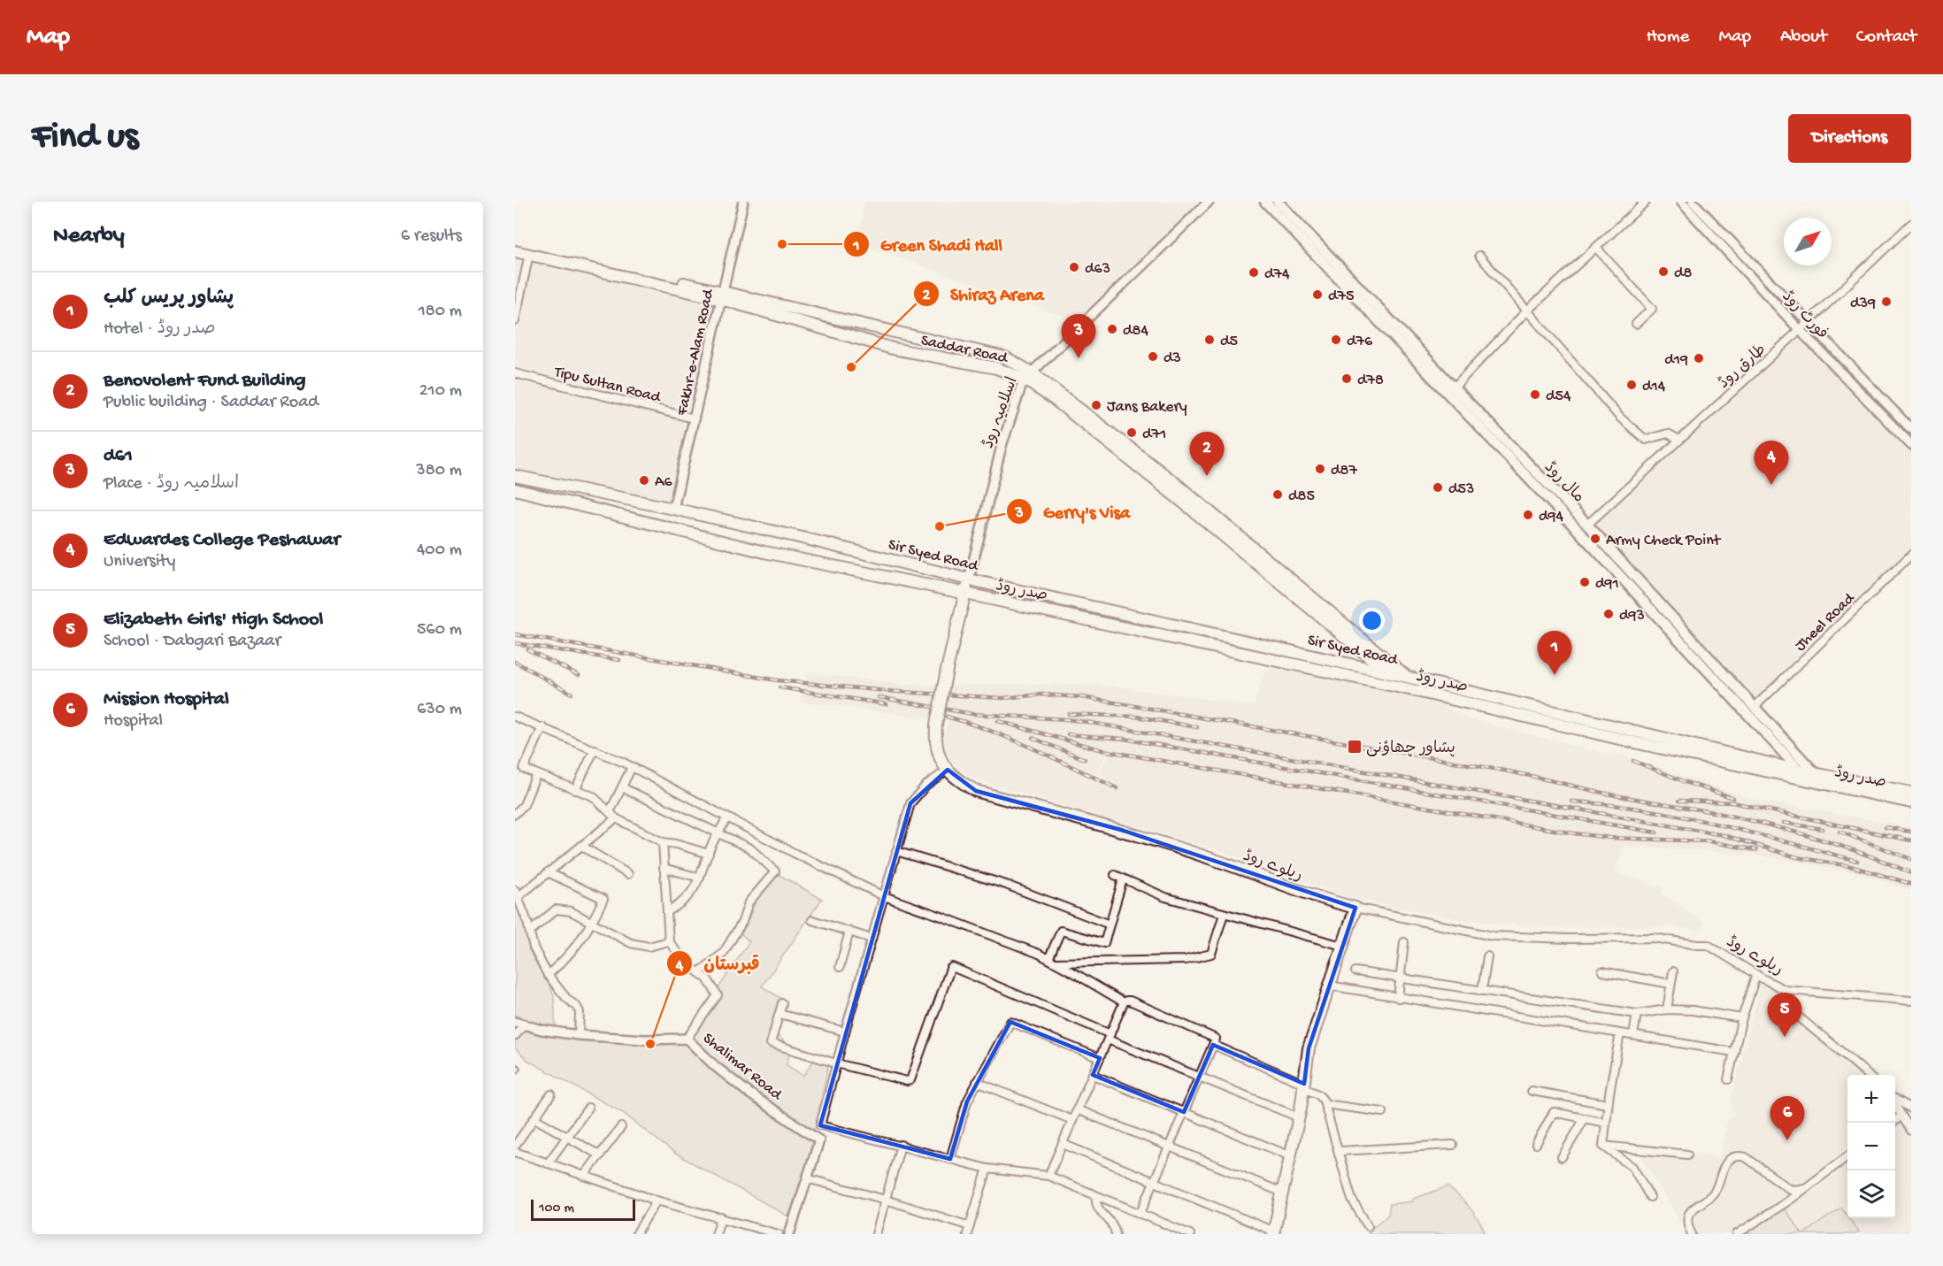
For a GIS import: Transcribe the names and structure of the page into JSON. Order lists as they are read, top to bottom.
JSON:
{
  "streets": {
    "main road": [
      "Saddar Road",
      "مال روڈ",
      "Sir Syed Road",
      "صدر روڈ",
      "ریلوے روڈ"
    ],
    "street": [
      "فورٹ روڈ",
      "Fakhr-e-Alam Road",
      "طارق روڈ",
      "Tipu Sultan Road",
      "اسلامیہ روڈ",
      "Jheel Road",
      "Shalimar Road"
    ]
  },
  "crossings": [
    ["فورٹ روڈ", "طارق روڈ"],
    ["Saddar Road", "Fakhr-e-Alam Road"],
    ["Saddar Road", "اسلامیہ روڈ"],
    ["Saddar Road", "Sir Syed Road"],
    ["Saddar Road", "صدر روڈ"],
    ["Fakhr-e-Alam Road", "Tipu Sultan Road"],
    ["Fakhr-e-Alam Road", "Sir Syed Road"],
    ["طارق روڈ", "مال روڈ"],
    ["اسلامیہ روڈ", "Sir Syed Road"],
    ["اسلامیہ روڈ", "ریلوے روڈ"],
    ["مال روڈ", "صدر روڈ"],
    ["مال روڈ", "Jheel Road"],
    ["Sir Syed Road", "صدر روڈ"],
    ["Sir Syed Road", "ریلوے روڈ"],
    ["صدر روڈ", "ریلوے روڈ"]
  ],
  "places": {
    "other": [
      "Green Shadi Hall",
      "d63",
      "d8",
      "d74",
      "d75",
      "d39",
      "d84",
      "d5",
      "d76",
      "d3",
      "d19",
      "Shiraz Arena",
      "d78",
      "d14",
      "d54",
      "Jans Bakery",
      "d71",
      "d87",
      "A6",
      "d53",
      "d85",
      "d94",
      "Gerry's Visa",
      "Army Check Point",
      "d91",
      "d93",
      "قبرستان"
    ],
    "transit": ["پشاور چھاؤنی"]
  },
  "scale_bar": "100 m",
  "north": "top right",
  "page": {
    "header": "Map",
    "nav": [
      "Home",
      "Map",
      "About",
      "Contact"
    ],
    "buttons": "Directions",
    "title": "Find us",
    "heading": ["Nearby", "6 results"],
    "list": [
      {
        "mark": "1",
        "name": "پشاور پریس کلب",
        "note": "Hotel · صدر روڈ",
        "value": "180 m"
      },
      {
        "mark": "2",
        "name": "Benovolent Fund Building",
        "note": "Public building · Saddar Road",
        "value": "210 m"
      },
      {
        "mark": "3",
        "name": "d61",
        "note": "Place · اسلامیہ روڈ",
        "value": "380 m"
      },
      {
        "mark": "4",
        "name": "Edwardes College Peshawar",
        "note": "University",
        "value": "400 m"
      },
      {
        "mark": "5",
        "name": "Elizabeth Girls' High School",
        "note": "School · Dabgari Bazaar",
        "value": "560 m"
      },
      {
        "mark": "6",
        "name": "Mission Hospital",
        "note": "Hospital",
        "value": "630 m"
      }
    ],
    "pins": [
      "3",
      "2",
      "4",
      "1",
      "5",
      "6"
    ],
    "map_buttons": ["+", "−"],
    "scale": "100 m"
  }
}
